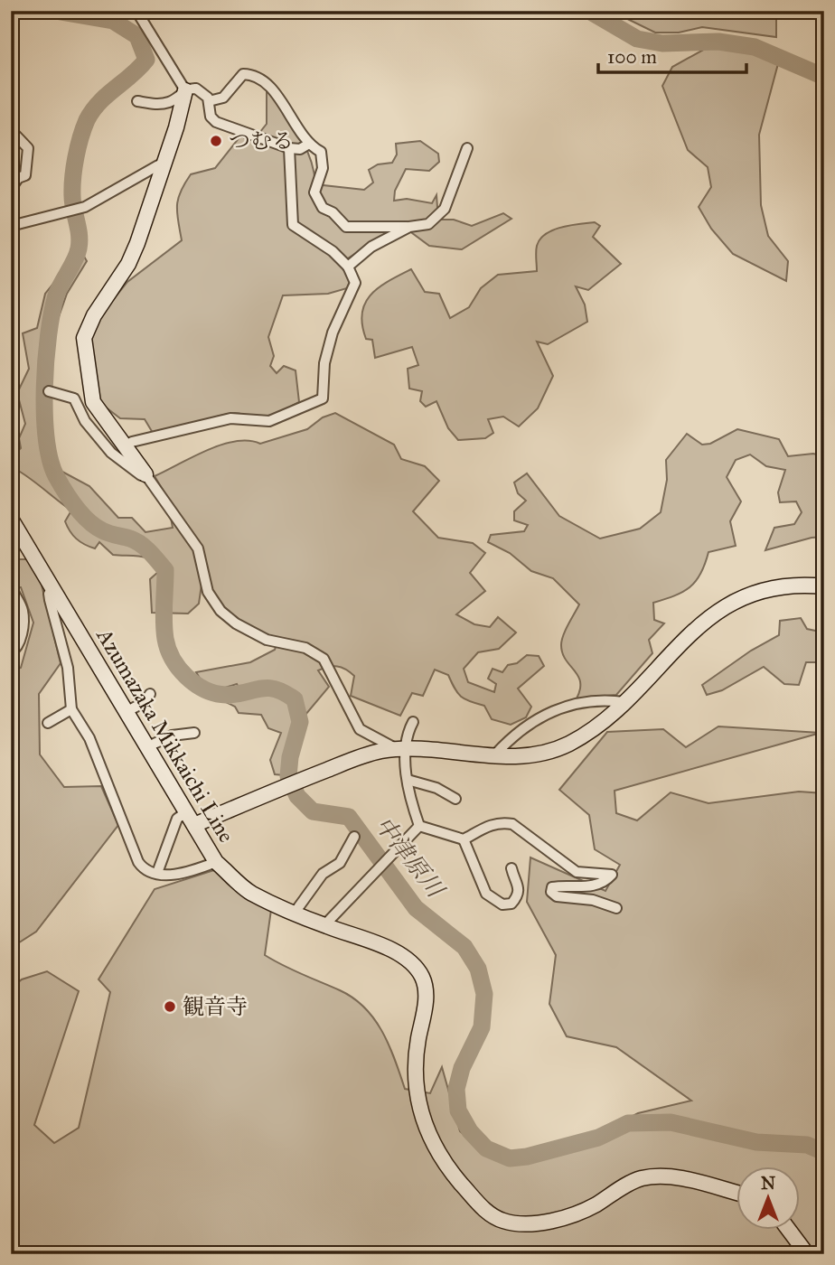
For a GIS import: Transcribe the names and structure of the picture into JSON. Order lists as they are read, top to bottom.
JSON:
{
  "streets": {
    "main road": ["Azumazaka Mikkaichi Line"]
  },
  "water": ["中津原川"],
  "places": ["つむる", "観音寺"],
  "scale_bar": "100 m",
  "north": "top"
}
